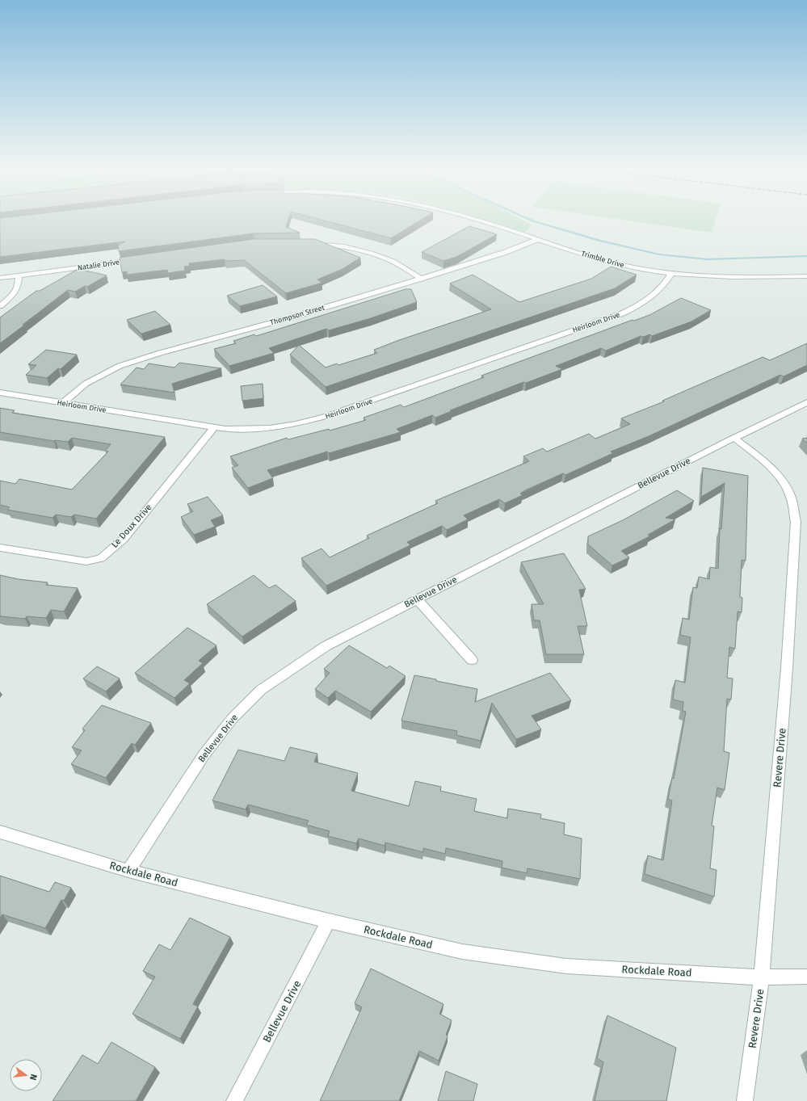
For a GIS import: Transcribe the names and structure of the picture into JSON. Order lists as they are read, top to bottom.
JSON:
{
  "streets": {
    "street": [
      "Trimble Drive",
      "Natalie Drive",
      "Thompson Street",
      "Heirloom Drive",
      "Bellevue Drive",
      "Le Doux Drive",
      "Revere Drive",
      "Rockdale Road"
    ]
  },
  "crossings": [
    ["Trimble Drive", "Thompson Street"],
    ["Trimble Drive", "Heirloom Drive"],
    ["Thompson Street", "Heirloom Drive"],
    ["Heirloom Drive", "Le Doux Drive"],
    ["Bellevue Drive", "Revere Drive"],
    ["Bellevue Drive", "Rockdale Road"],
    ["Revere Drive", "Rockdale Road"]
  ],
  "north": "right"
}
